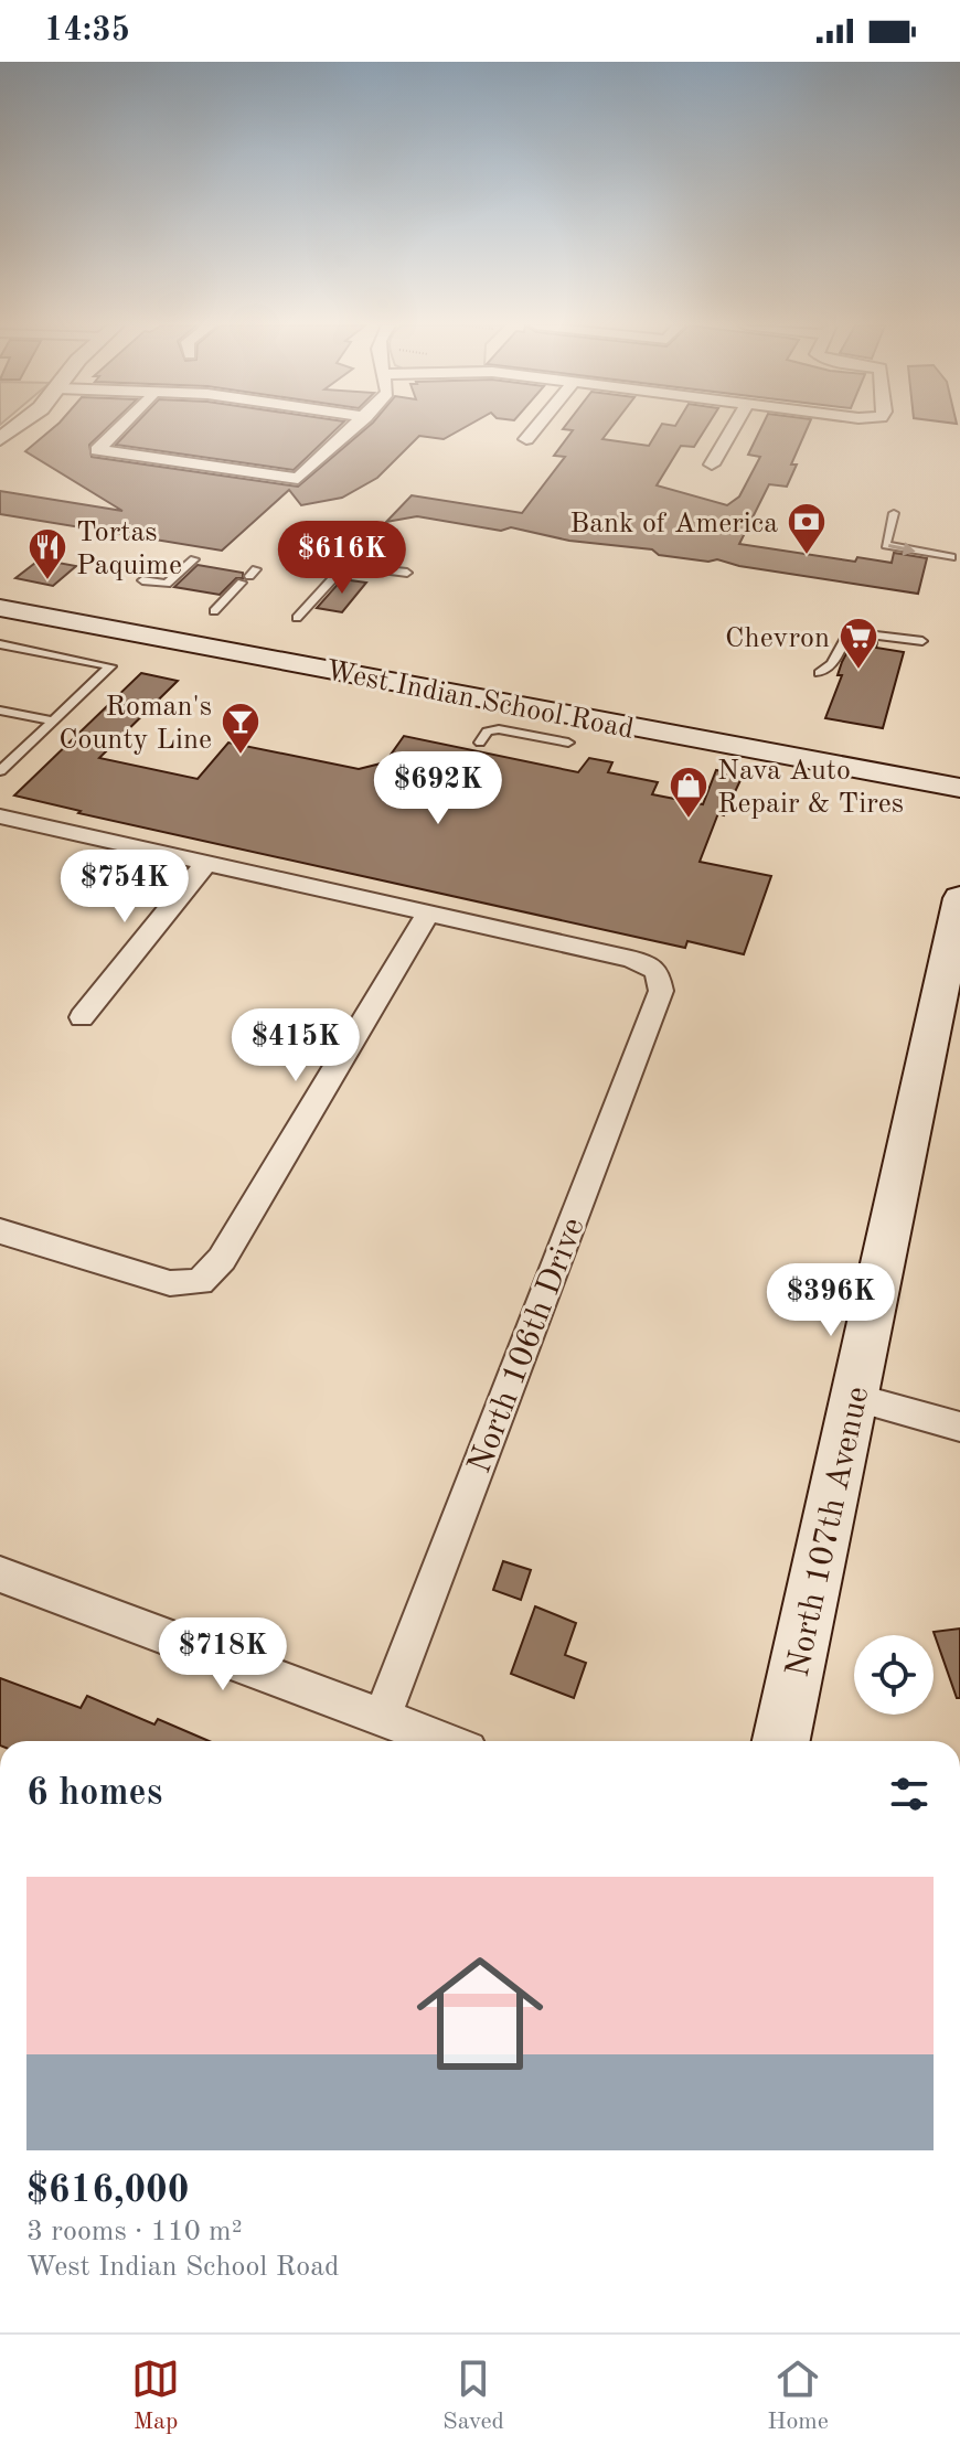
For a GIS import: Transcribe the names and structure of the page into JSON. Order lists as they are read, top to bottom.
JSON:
{
  "streets": {
    "main road": ["West Indian School Road", "North 107th Avenue"],
    "street": ["North 106th Drive"]
  },
  "places": {
    "bank": ["Bank of America"],
    "restaurant": ["Tortas Paquime"],
    "supermarket": ["Chevron"],
    "bar": ["Roman's County Line"],
    "shop": ["Nava Auto Repair & Tires"]
  },
  "page": {
    "status": "14:35",
    "price": [
      "$616K",
      "$692K",
      "$754K",
      "$415K",
      "$396K",
      "$718K"
    ],
    "heading": "6 homes",
    "list": [
      {
        "name": "$616,000",
        "note": "3 rooms · 110 m² · West Indian School Road"
      }
    ],
    "tabs": ["Map", "Saved", "Home"]
  }
}
